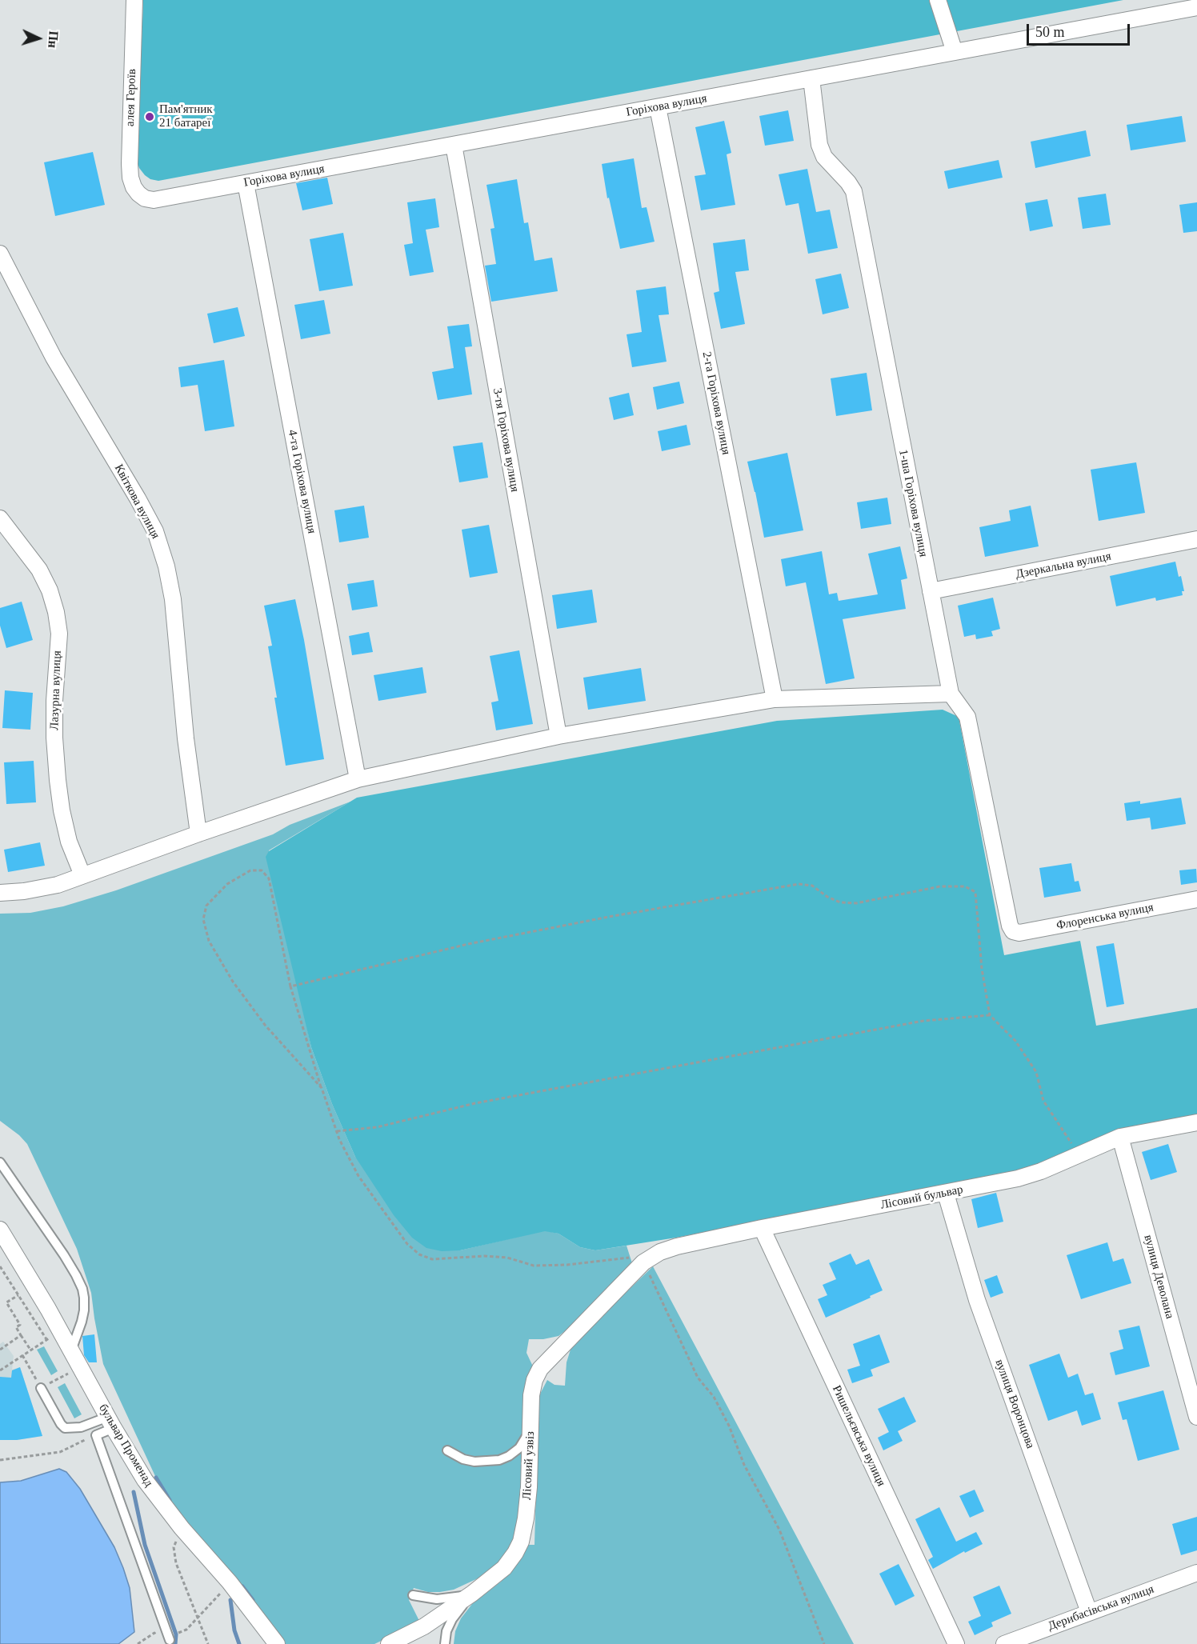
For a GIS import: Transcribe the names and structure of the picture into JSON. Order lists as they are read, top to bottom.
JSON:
{
  "streets": {
    "street": [
      "алея Героїв",
      "Горіхова вулиця",
      "2-га Горіхова вулиця",
      "3-тя Горіхова вулиця",
      "4-та Горіхова вулиця",
      "Квіткова вулиця",
      "1-ша Горіхова вулиця",
      "Дзеркальна вулиця",
      "Лазурна вулиця",
      "Флоренська вулиця",
      "Лісовий бульвар",
      "вулиця Деволана",
      "вулиця Воронцова",
      "Ришельєвська вулиця",
      "бульвар Променад",
      "Лісовий узвіз",
      "Дерибасівська вулиця"
    ]
  },
  "crossings": [
    ["алея Героїв", "Горіхова вулиця"],
    ["Горіхова вулиця", "2-га Горіхова вулиця"],
    ["Горіхова вулиця", "3-тя Горіхова вулиця"],
    ["Горіхова вулиця", "4-та Горіхова вулиця"],
    ["Горіхова вулиця", "1-ша Горіхова вулиця"],
    ["1-ша Горіхова вулиця", "Дзеркальна вулиця"],
    ["1-ша Горіхова вулиця", "Флоренська вулиця"],
    ["Лісовий бульвар", "вулиця Деволана"],
    ["Лісовий бульвар", "вулиця Воронцова"],
    ["Лісовий бульвар", "Ришельєвська вулиця"],
    ["Лісовий бульвар", "Лісовий узвіз"],
    ["вулиця Воронцова", "Дерибасівська вулиця"]
  ],
  "places": ["Пам'ятник 21 батареї"],
  "scale_bar": "50 m",
  "north": "right"
}
